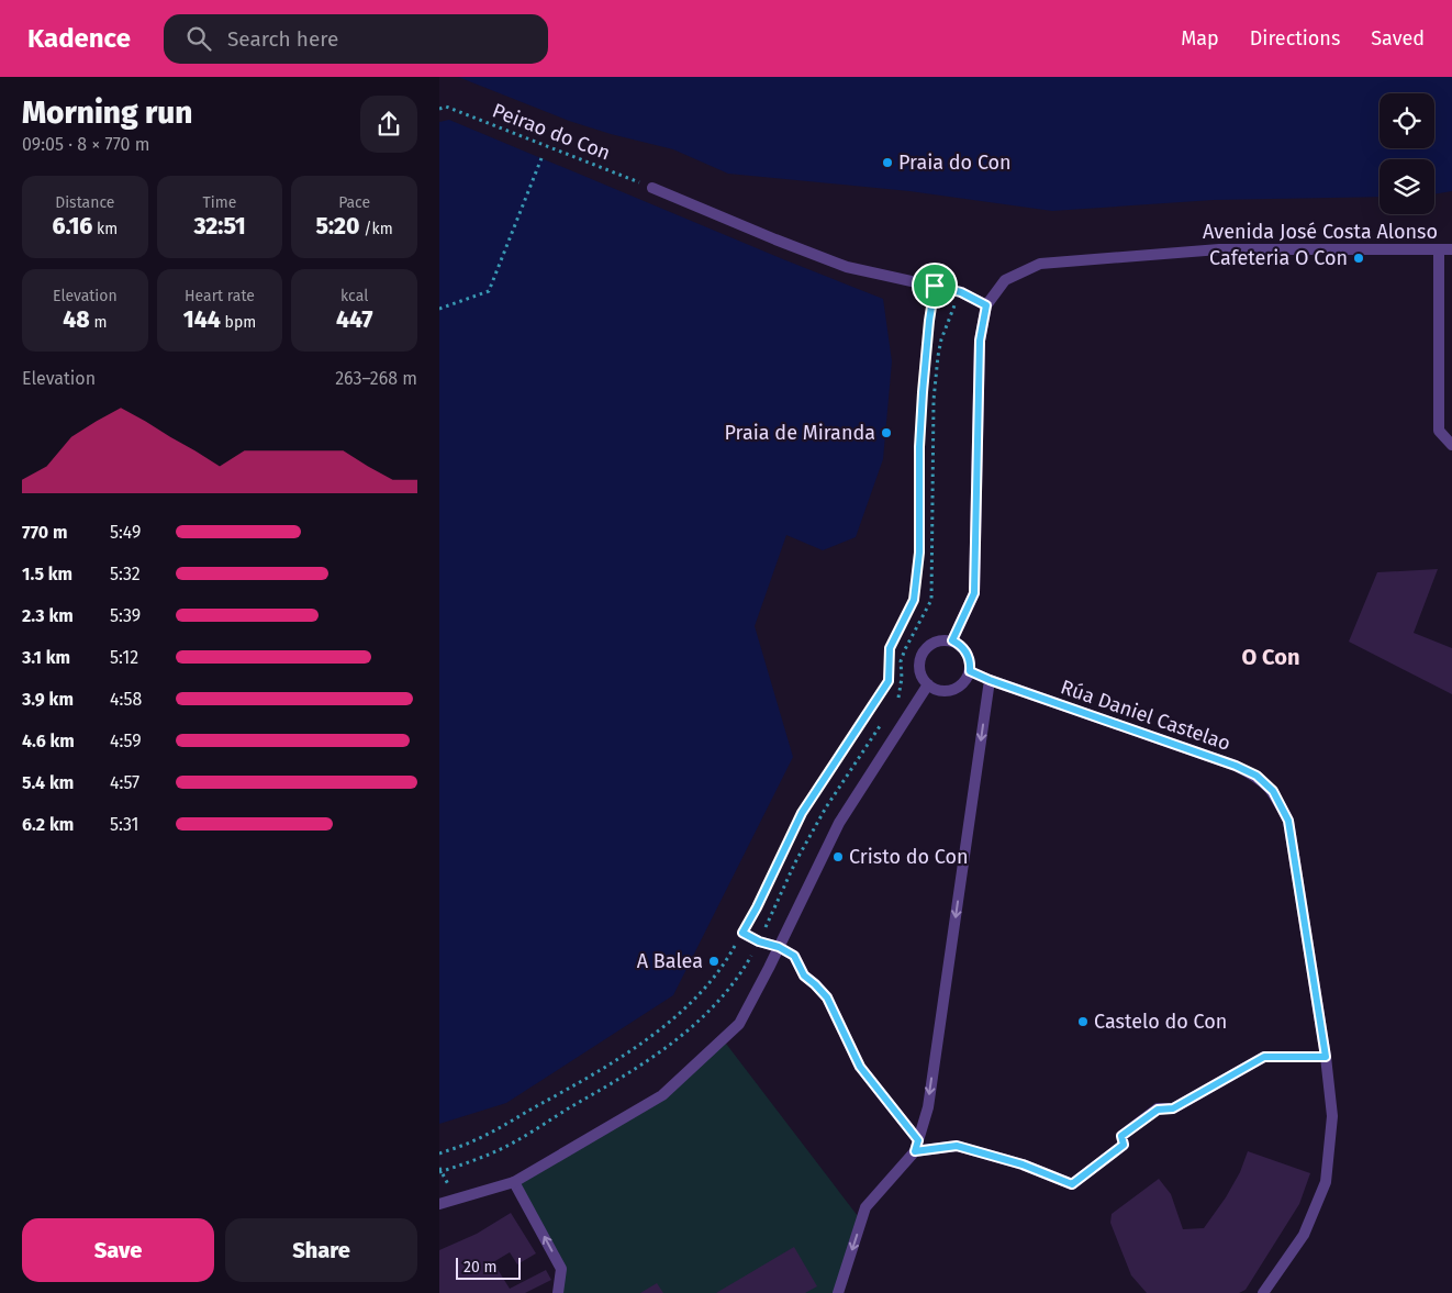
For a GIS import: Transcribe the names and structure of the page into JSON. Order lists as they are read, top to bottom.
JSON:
{
  "streets": {
    "street": ["Avenida José Costa Alonso", "Rúa Daniel Castelao"],
    "path": ["Peirao do Con"]
  },
  "crossings": [
    ["Avenida José Costa Alonso", "Rúa Daniel Castelao"]
  ],
  "districts": ["O Con"],
  "places": [
    "Praia do Con",
    "Cafeteria O Con",
    "Praia de Miranda",
    "Cristo do Con",
    "A Balea",
    "Castelo do Con"
  ],
  "scale_bar": "20 m",
  "page": {
    "header": "Kadence",
    "search": "Search here",
    "nav": ["Map", "Directions", "Saved"],
    "heading": ["Morning run", "09:05 · 8 × 770 m"],
    "stats": [
      ["Distance", "6.16 km"],
      ["Time", "32:51"],
      ["Pace", "5:20 /km"],
      ["Elevation", "48 m"],
      ["Heart rate", "144 bpm"],
      ["kcal", "447"]
    ],
    "chart": ["Elevation", "263–268 m"],
    "list": [
      {
        "name": "770 m",
        "note": "5:49"
      },
      {
        "name": "1.5 km",
        "note": "5:32"
      },
      {
        "name": "2.3 km",
        "note": "5:39"
      },
      {
        "name": "3.1 km",
        "note": "5:12"
      },
      {
        "name": "3.9 km",
        "note": "4:58"
      },
      {
        "name": "4.6 km",
        "note": "4:59"
      },
      {
        "name": "5.4 km",
        "note": "4:57"
      },
      {
        "name": "6.2 km",
        "note": "5:31"
      }
    ],
    "buttons": ["Save", "Share"],
    "scale": "20 m"
  }
}
